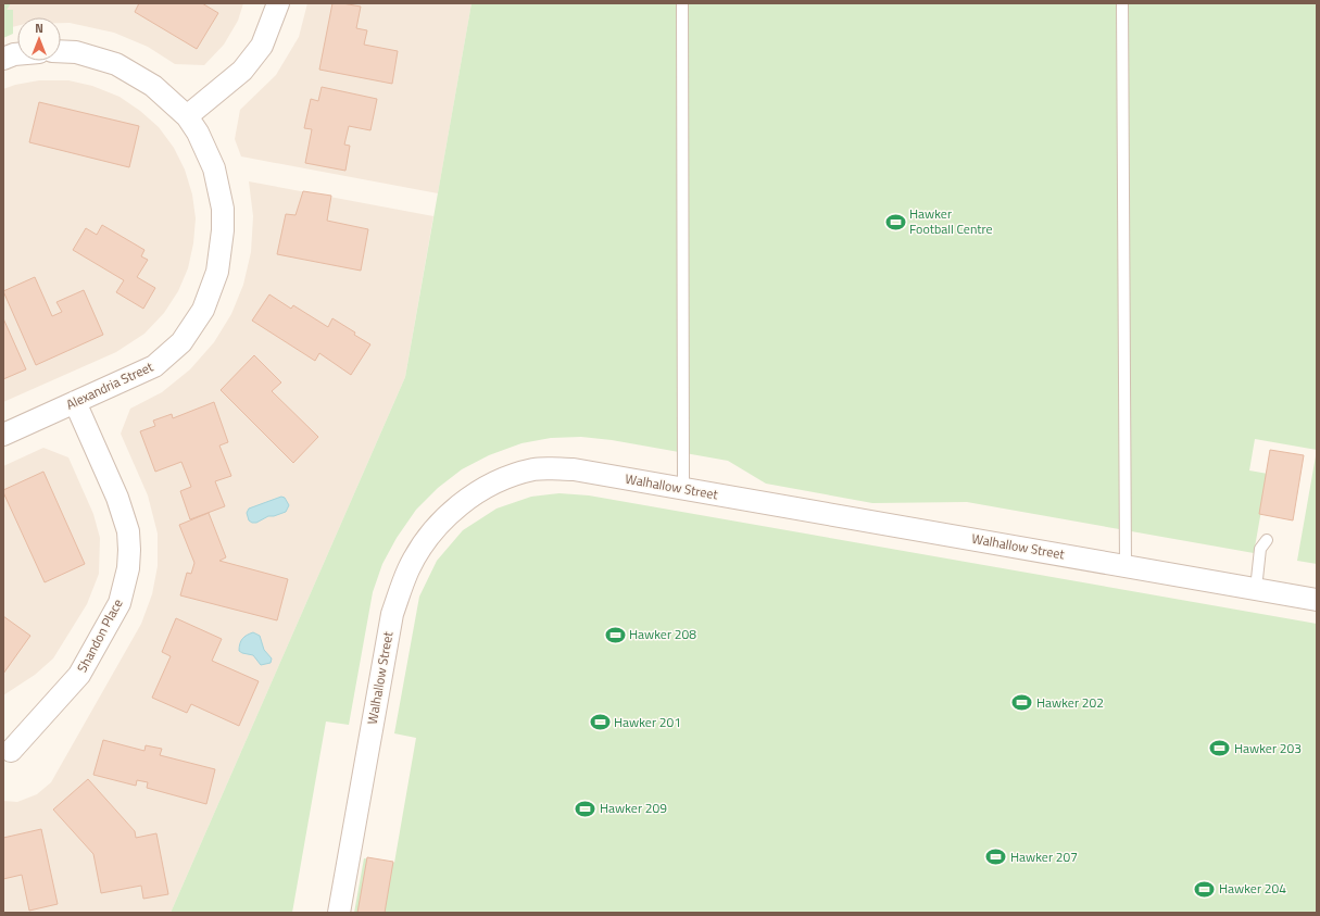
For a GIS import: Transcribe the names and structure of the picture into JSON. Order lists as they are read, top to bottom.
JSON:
{
  "streets": {
    "street": ["Alexandria Street", "Walhallow Street", "Shandon Place"]
  },
  "crossings": [
    ["Alexandria Street", "Shandon Place"]
  ],
  "places": {
    "sports": [
      "Hawker Football Centre",
      "Hawker 208",
      "Hawker 202",
      "Hawker 201",
      "Hawker 203",
      "Hawker 209",
      "Hawker 207",
      "Hawker 204"
    ]
  },
  "north": "top"
}
